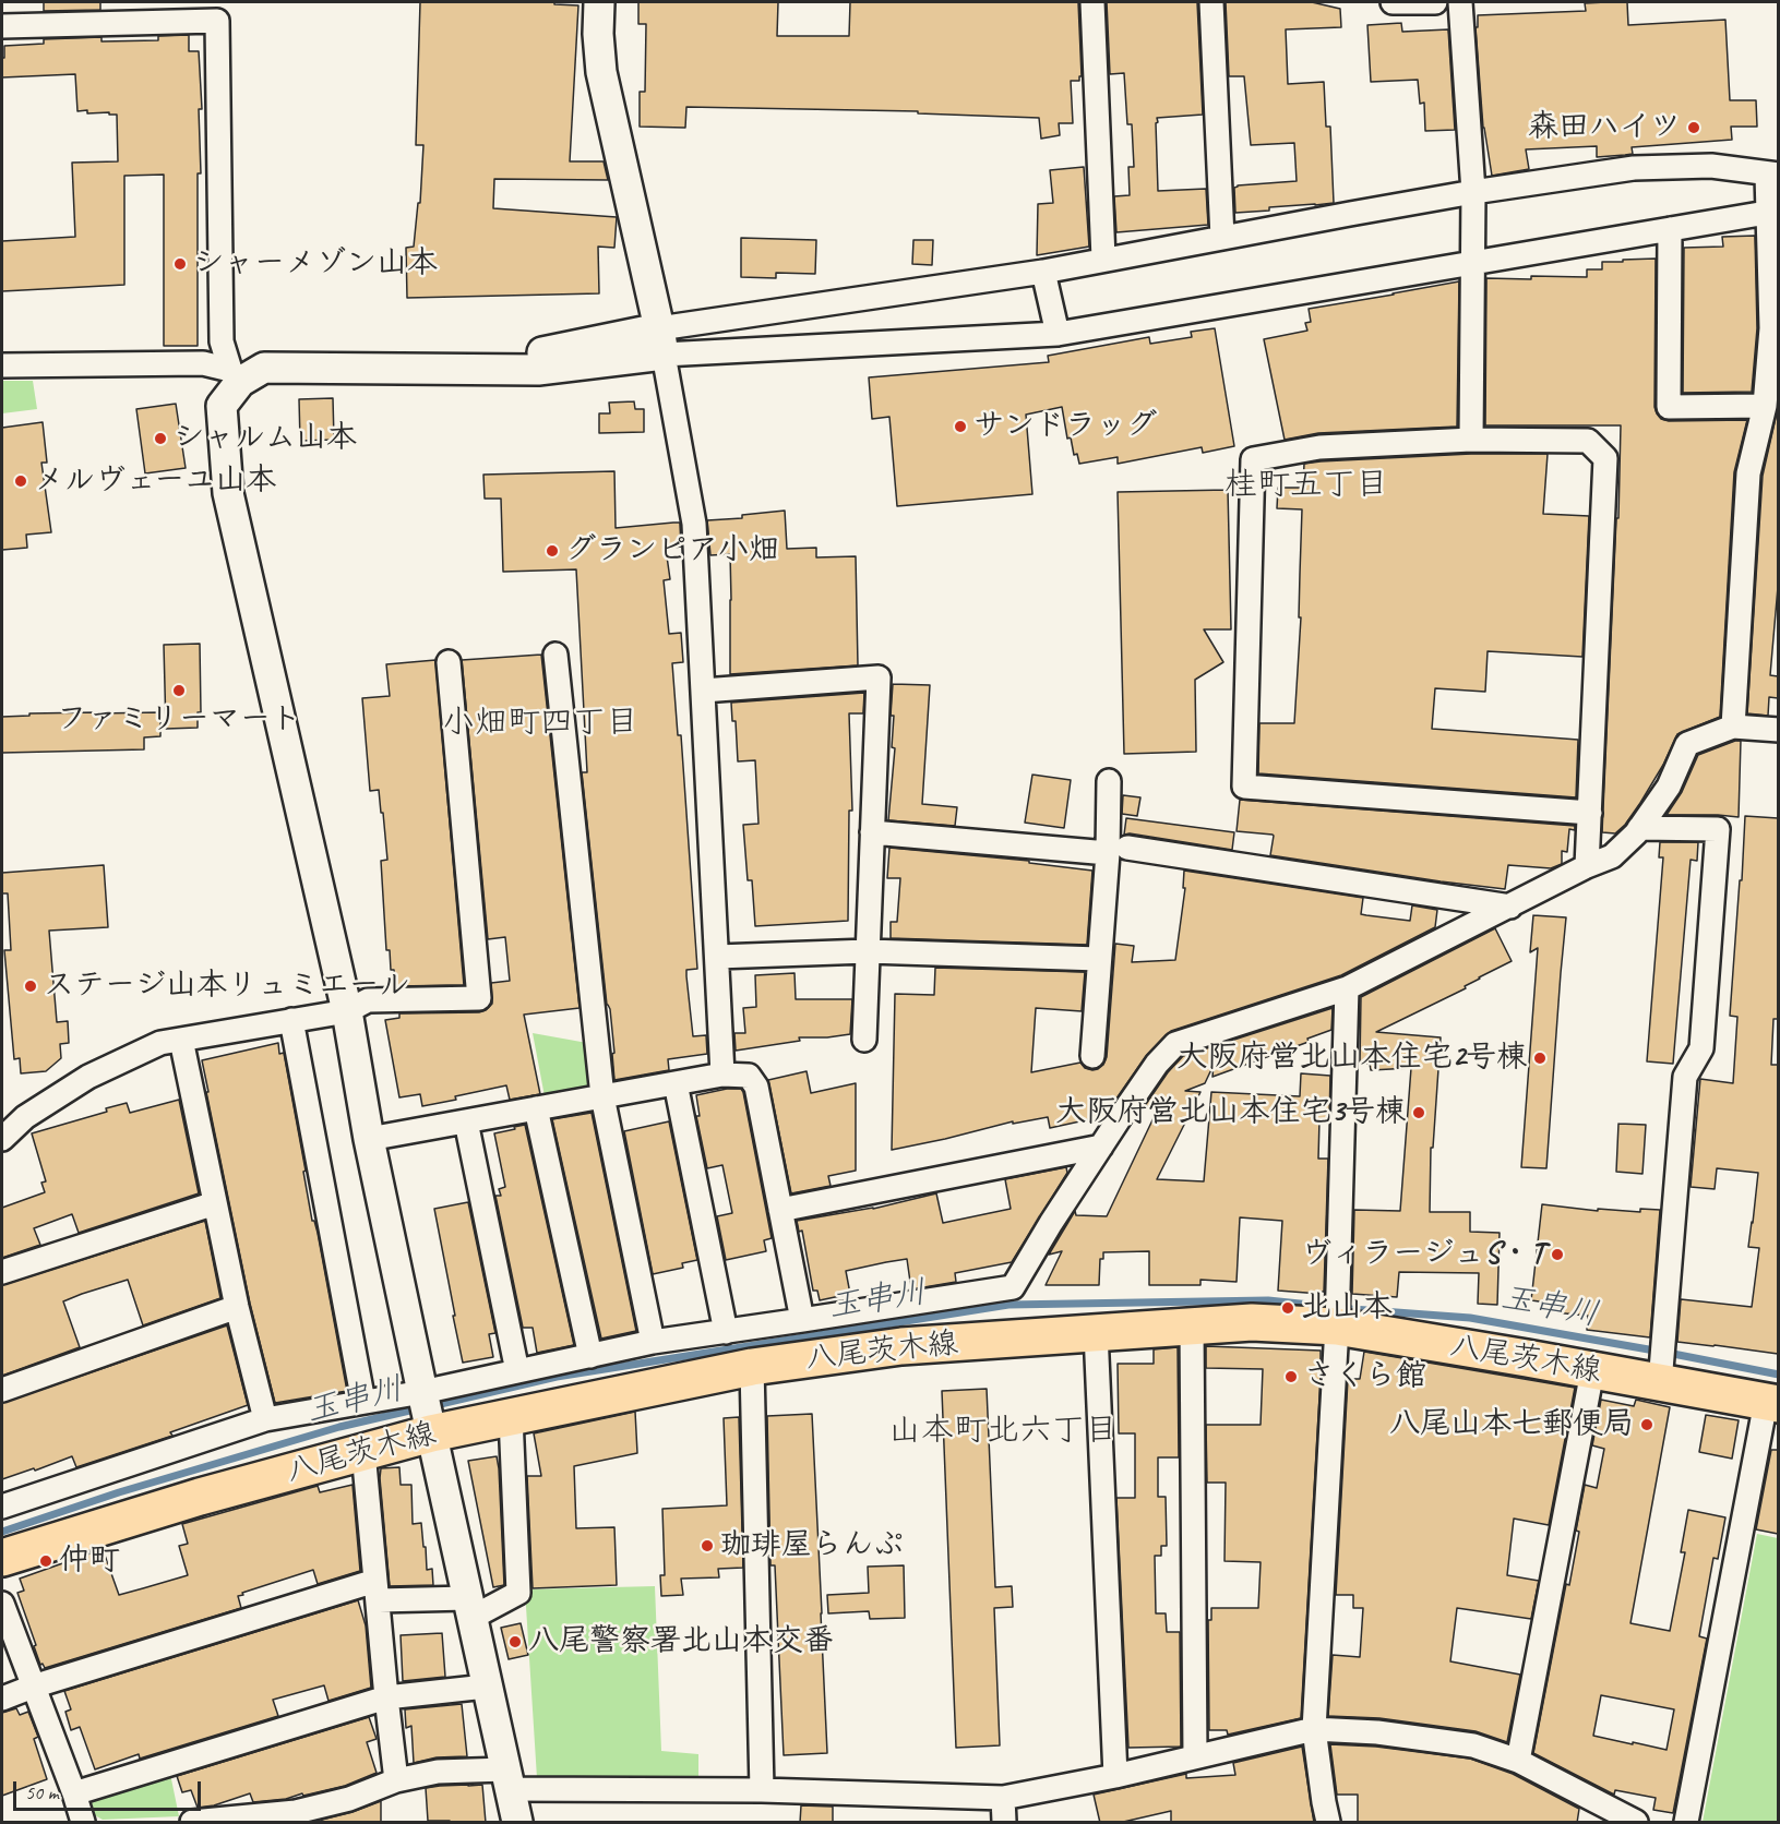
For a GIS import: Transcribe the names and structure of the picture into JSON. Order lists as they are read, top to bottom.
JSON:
{
  "streets": {
    "main road": ["八尾茨木線"]
  },
  "districts": ["桂町五丁目", "小畑町四丁目", "山本町北六丁目"],
  "water": ["玉串川"],
  "places": [
    "森田ハイツ",
    "シャーメゾン山本",
    "サンドラッグ",
    "シャルム山本",
    "メルヴェーユ山本",
    "グランピア小畑",
    "ファミリーマート",
    "ステージ山本リュミエール",
    "大阪府営北山本住宅2号棟",
    "大阪府営北山本住宅3号棟",
    "ヴィラージュS・T",
    "北山本",
    "さくら館",
    "八尾山本七郵便局",
    "珈琲屋らんぷ",
    "仲町",
    "八尾警察署北山本交番"
  ],
  "scale_bar": "50 m"
}
